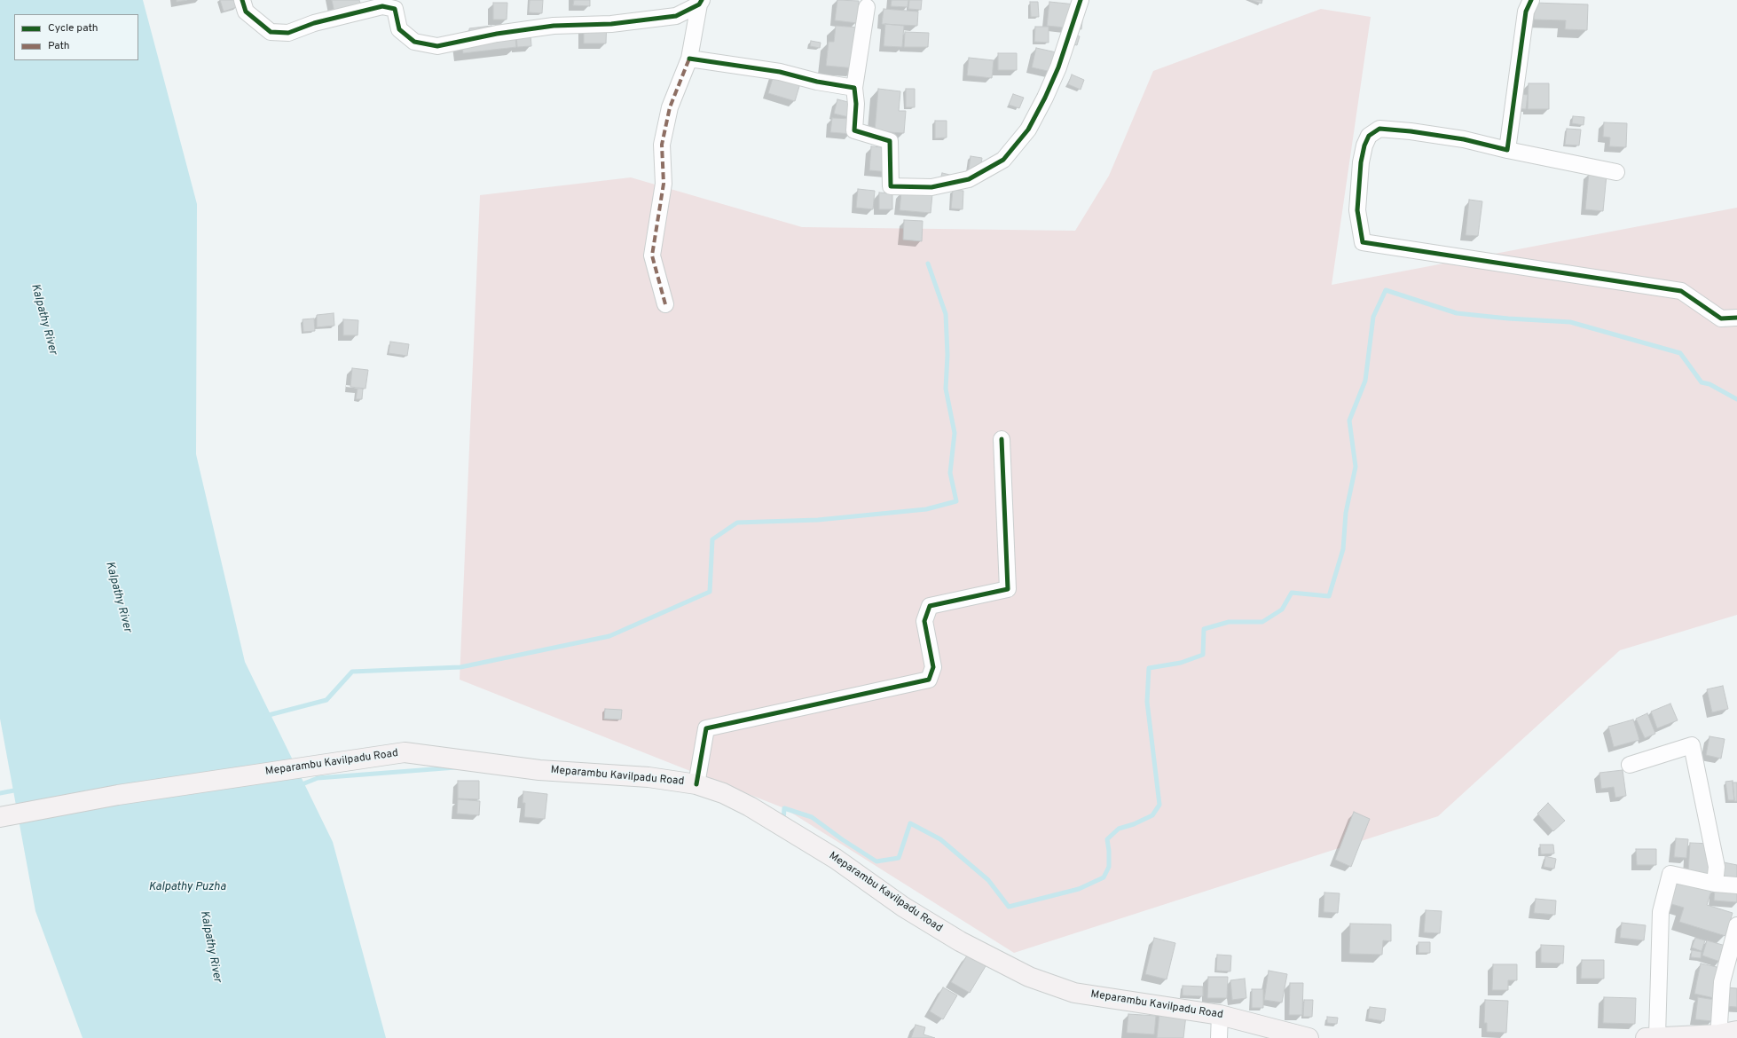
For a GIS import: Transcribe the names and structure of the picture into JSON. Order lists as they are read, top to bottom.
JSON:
{
  "streets": {
    "main road": ["Meparambu Kavilpadu Road"]
  },
  "water": ["Kalpathy River", "Kalpathy Puzha"],
  "legend": ["Cycle path", "Path"]
}
